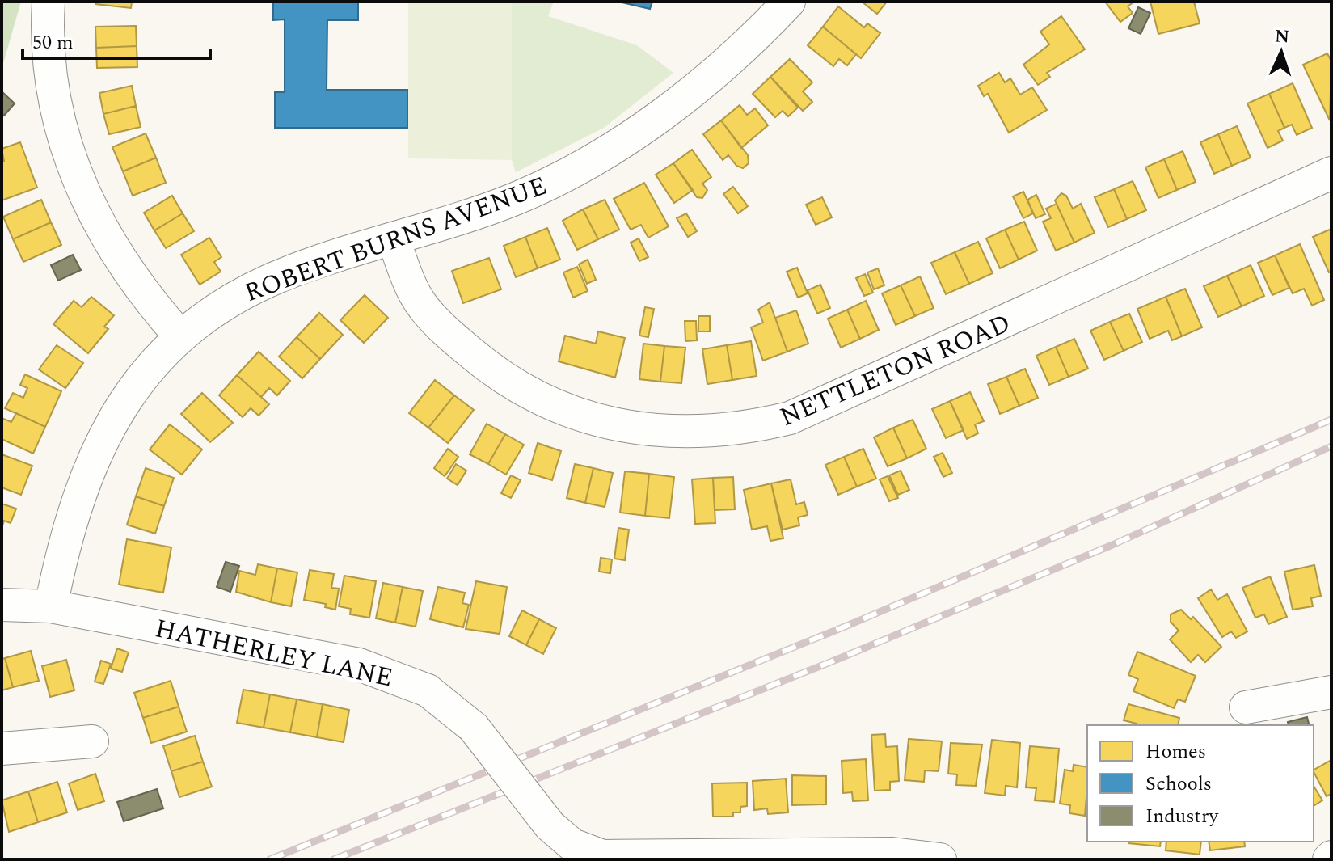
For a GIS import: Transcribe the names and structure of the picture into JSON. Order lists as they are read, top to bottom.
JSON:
{
  "streets": {
    "street": ["ROBERT BURNS AVENUE", "NETTLETON ROAD", "HATHERLEY LANE"]
  },
  "crossings": [
    ["ROBERT BURNS AVENUE", "NETTLETON ROAD"],
    ["ROBERT BURNS AVENUE", "HATHERLEY LANE"]
  ],
  "legend": ["Homes", "Schools", "Industry"],
  "scale_bar": "50 m",
  "north": "top"
}
